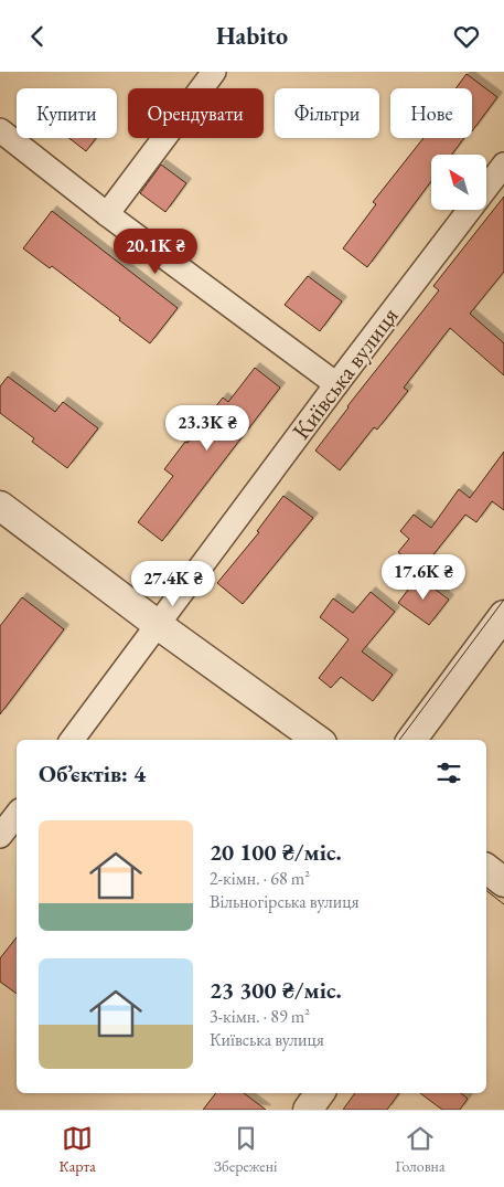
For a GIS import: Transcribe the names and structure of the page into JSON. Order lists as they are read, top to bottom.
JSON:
{
  "streets": {
    "street": ["Київська вулиця"]
  },
  "north": "top left",
  "page": {
    "header": "Habito",
    "chip": [
      "Купити",
      "Орендувати",
      "Фільтри",
      "Нове"
    ],
    "price": [
      "20.1K ₴",
      "23.3K ₴",
      "17.6K ₴",
      "27.4K ₴"
    ],
    "heading": "Об’єктів: 4",
    "list": [
      {
        "name": "20 100 ₴/міс.",
        "note": "2-кімн. · 68 m² · Вільногірська вулиця"
      },
      {
        "name": "23 300 ₴/міс.",
        "note": "3-кімн. · 89 m² · Київська вулиця"
      }
    ],
    "tabs": ["Карта", "Збережені", "Головна"]
  }
}
